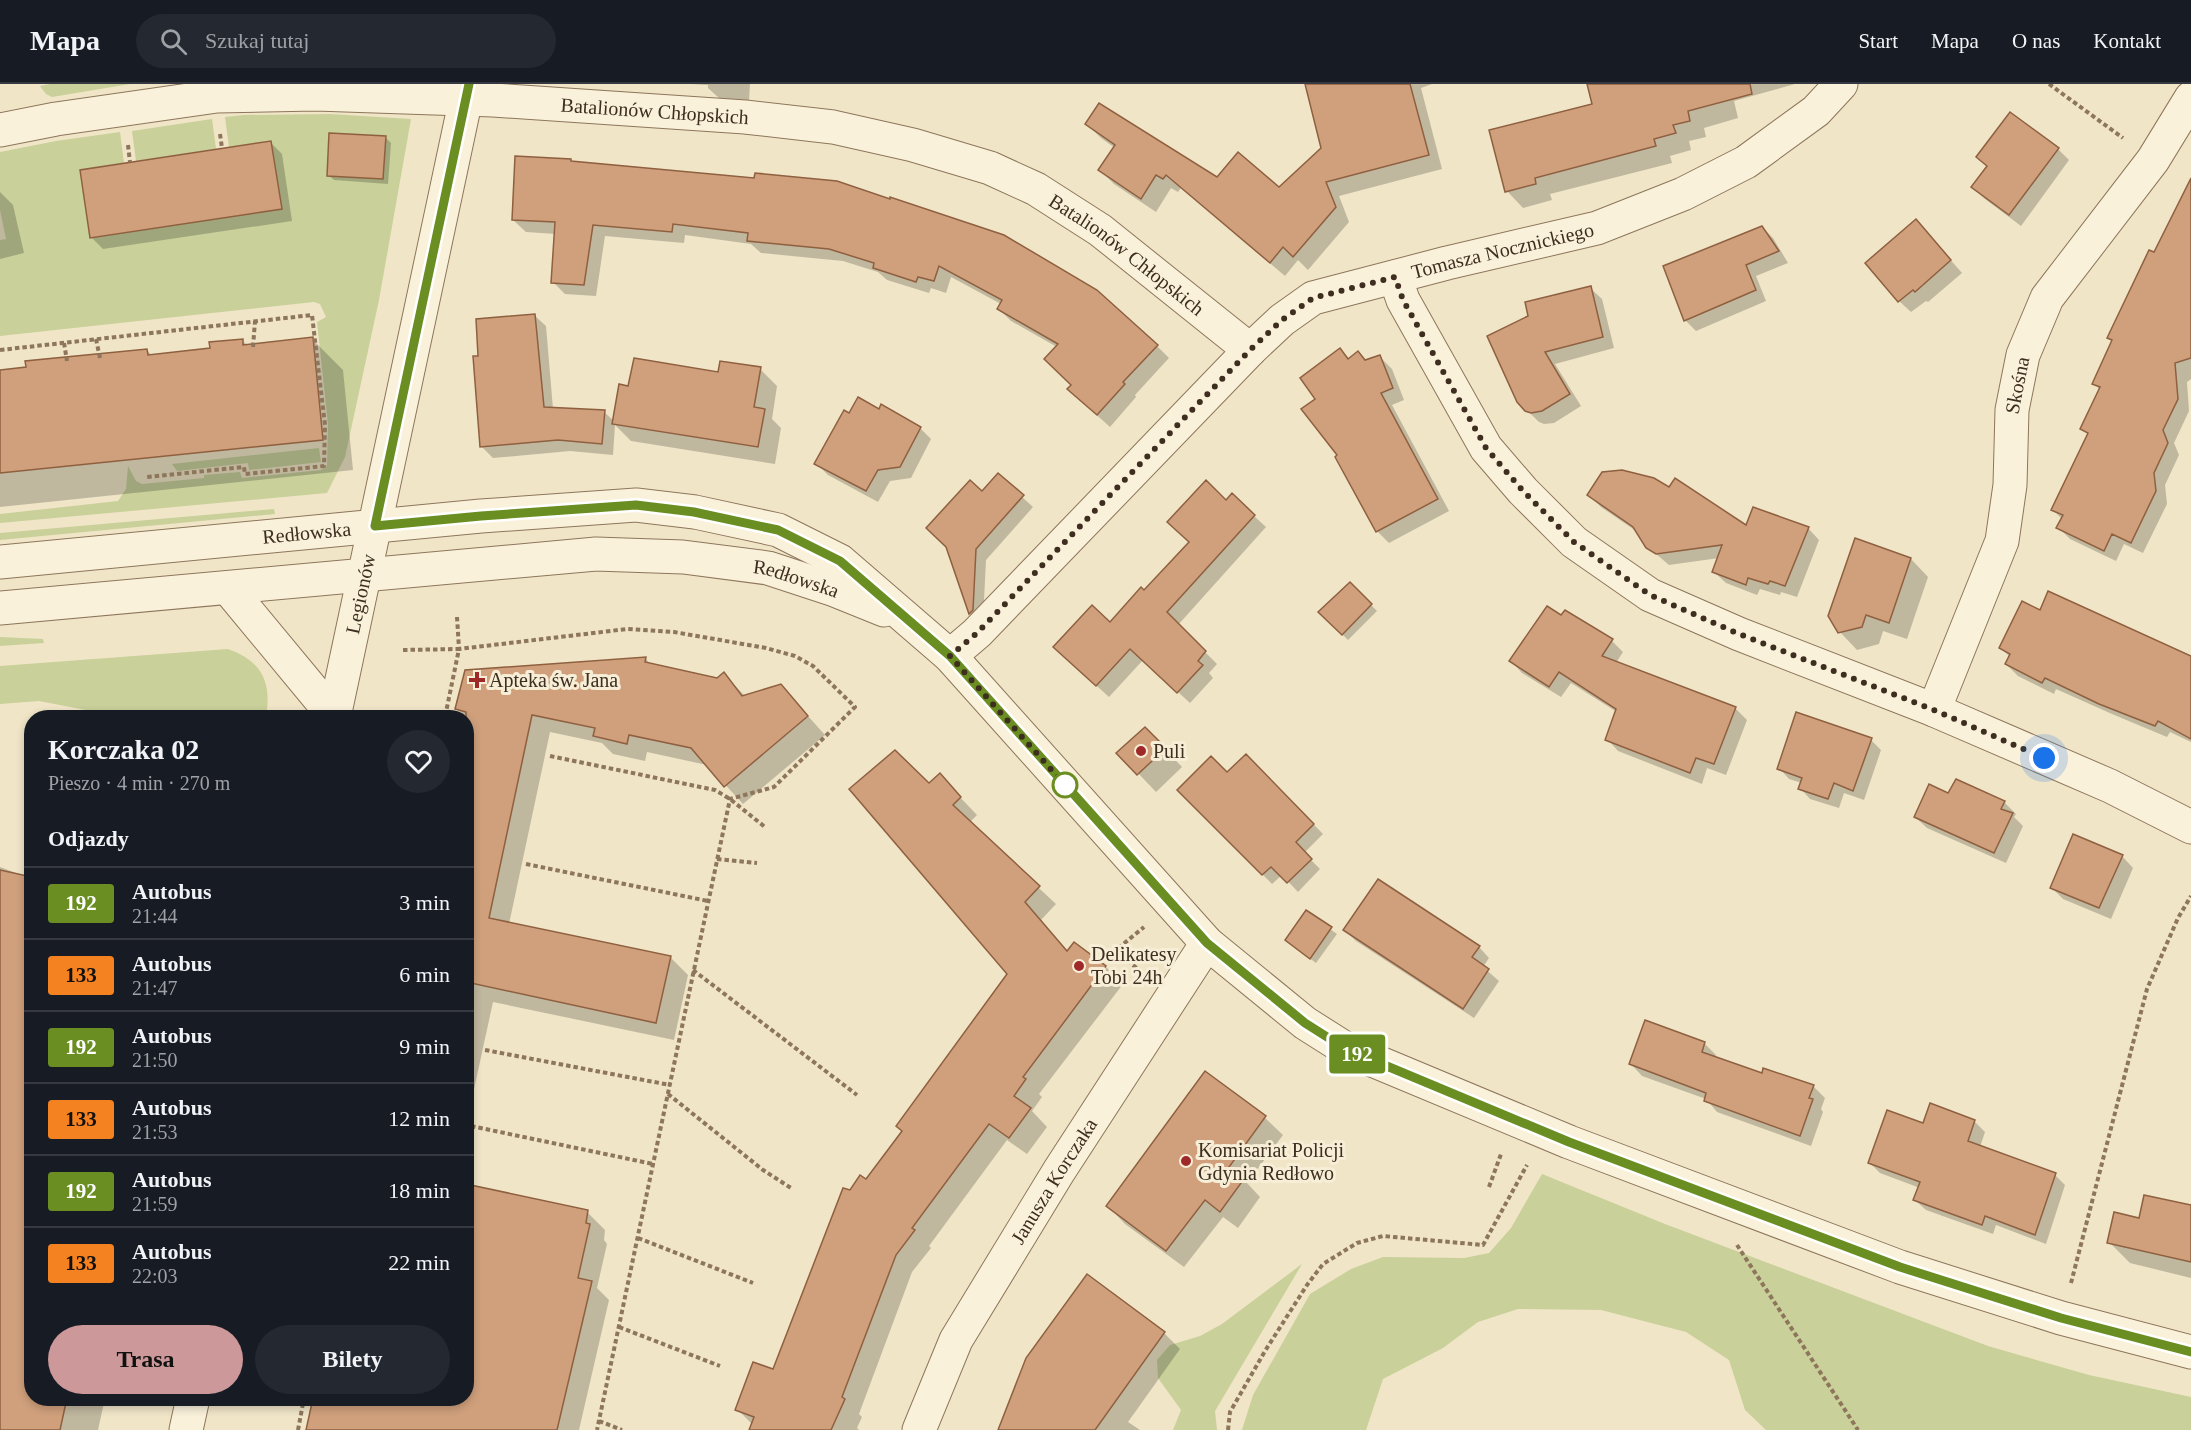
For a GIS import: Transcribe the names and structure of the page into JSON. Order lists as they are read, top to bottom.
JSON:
{
  "streets": {
    "street": [
      "Batalionów Chłopskich",
      "Tomasza Nocznickiego",
      "Skośna",
      "Redłowska",
      "Legionów",
      "Janusza Korczaka"
    ]
  },
  "crossings": [
    ["Batalionów Chłopskich", "Tomasza Nocznickiego"],
    ["Batalionów Chłopskich", "Legionów"],
    ["Tomasza Nocznickiego", "Redłowska"],
    ["Redłowska", "Legionów"],
    ["Redłowska", "Janusza Korczaka"]
  ],
  "places": {
    "health": ["Apteka św. Jana"],
    "other": ["Puli", "Delikatesy Tobi 24h", "Komisariat Policji Gdynia Redłowo"]
  },
  "lines": ["bus line 192"],
  "page": {
    "header": "Mapa",
    "search": "Szukaj tutaj",
    "nav": [
      "Start",
      "Mapa",
      "O nas",
      "Kontakt"
    ],
    "on_map": "192",
    "heading": [
      ["Korczaka 02", "Pieszo · 4 min · 270 m"],
      "Odjazdy"
    ],
    "list": [
      {
        "mark": "192",
        "name": "Autobus",
        "note": "21:44",
        "value": "3 min"
      },
      {
        "mark": "133",
        "name": "Autobus",
        "note": "21:47",
        "value": "6 min"
      },
      {
        "mark": "192",
        "name": "Autobus",
        "note": "21:50",
        "value": "9 min"
      },
      {
        "mark": "133",
        "name": "Autobus",
        "note": "21:53",
        "value": "12 min"
      },
      {
        "mark": "192",
        "name": "Autobus",
        "note": "21:59",
        "value": "18 min"
      },
      {
        "mark": "133",
        "name": "Autobus",
        "note": "22:03",
        "value": "22 min"
      }
    ],
    "buttons": ["Trasa", "Bilety"]
  }
}
